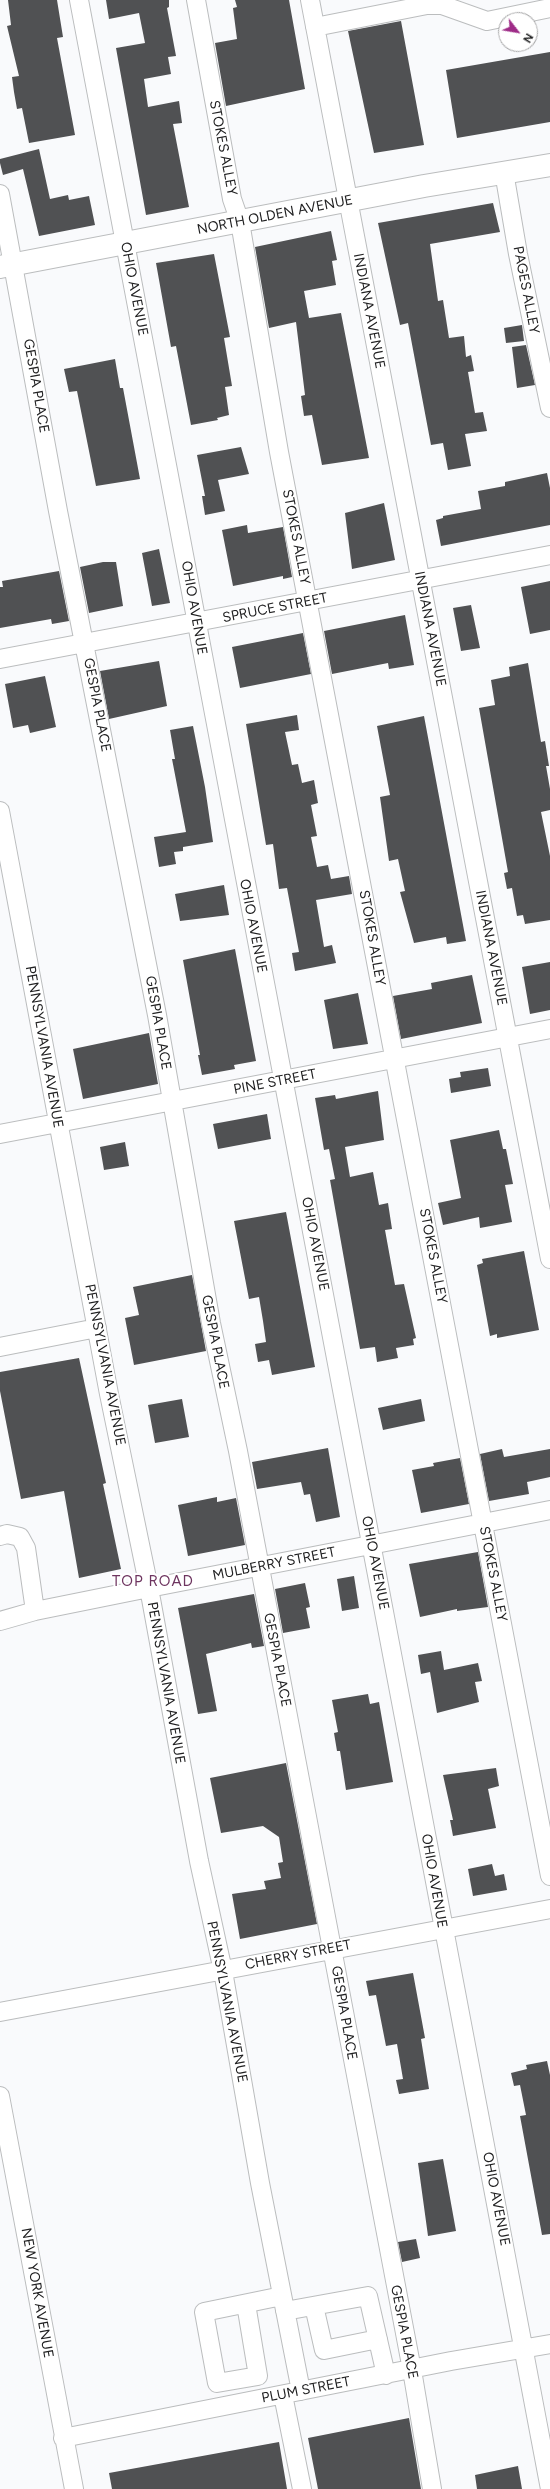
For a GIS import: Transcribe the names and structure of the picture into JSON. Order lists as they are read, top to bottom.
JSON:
{
  "streets": {
    "main road": ["NORTH OLDEN AVENUE"],
    "street": [
      "STOKES ALLEY",
      "OHIO AVENUE",
      "PAGES ALLEY",
      "INDIANA AVENUE",
      "GESPIA PLACE",
      "SPRUCE STREET",
      "PENNSYLVANIA AVENUE",
      "PINE STREET",
      "MULBERRY STREET",
      "CHERRY STREET",
      "NEW YORK AVENUE",
      "PLUM STREET"
    ]
  },
  "crossings": [
    ["STOKES ALLEY", "NORTH OLDEN AVENUE"],
    ["STOKES ALLEY", "SPRUCE STREET"],
    ["STOKES ALLEY", "PINE STREET"],
    ["STOKES ALLEY", "MULBERRY STREET"],
    ["NORTH OLDEN AVENUE", "OHIO AVENUE"],
    ["NORTH OLDEN AVENUE", "PAGES ALLEY"],
    ["NORTH OLDEN AVENUE", "INDIANA AVENUE"],
    ["NORTH OLDEN AVENUE", "GESPIA PLACE"],
    ["OHIO AVENUE", "SPRUCE STREET"],
    ["OHIO AVENUE", "PINE STREET"],
    ["OHIO AVENUE", "MULBERRY STREET"],
    ["OHIO AVENUE", "CHERRY STREET"],
    ["OHIO AVENUE", "PLUM STREET"],
    ["INDIANA AVENUE", "SPRUCE STREET"],
    ["INDIANA AVENUE", "PINE STREET"],
    ["GESPIA PLACE", "SPRUCE STREET"],
    ["GESPIA PLACE", "PINE STREET"],
    ["GESPIA PLACE", "MULBERRY STREET"],
    ["GESPIA PLACE", "CHERRY STREET"],
    ["GESPIA PLACE", "PLUM STREET"],
    ["PENNSYLVANIA AVENUE", "PINE STREET"],
    ["PENNSYLVANIA AVENUE", "MULBERRY STREET"],
    ["PENNSYLVANIA AVENUE", "CHERRY STREET"],
    ["PENNSYLVANIA AVENUE", "PLUM STREET"],
    ["NEW YORK AVENUE", "PLUM STREET"]
  ],
  "districts": ["TOP ROAD"],
  "north": "bottom right"
}
